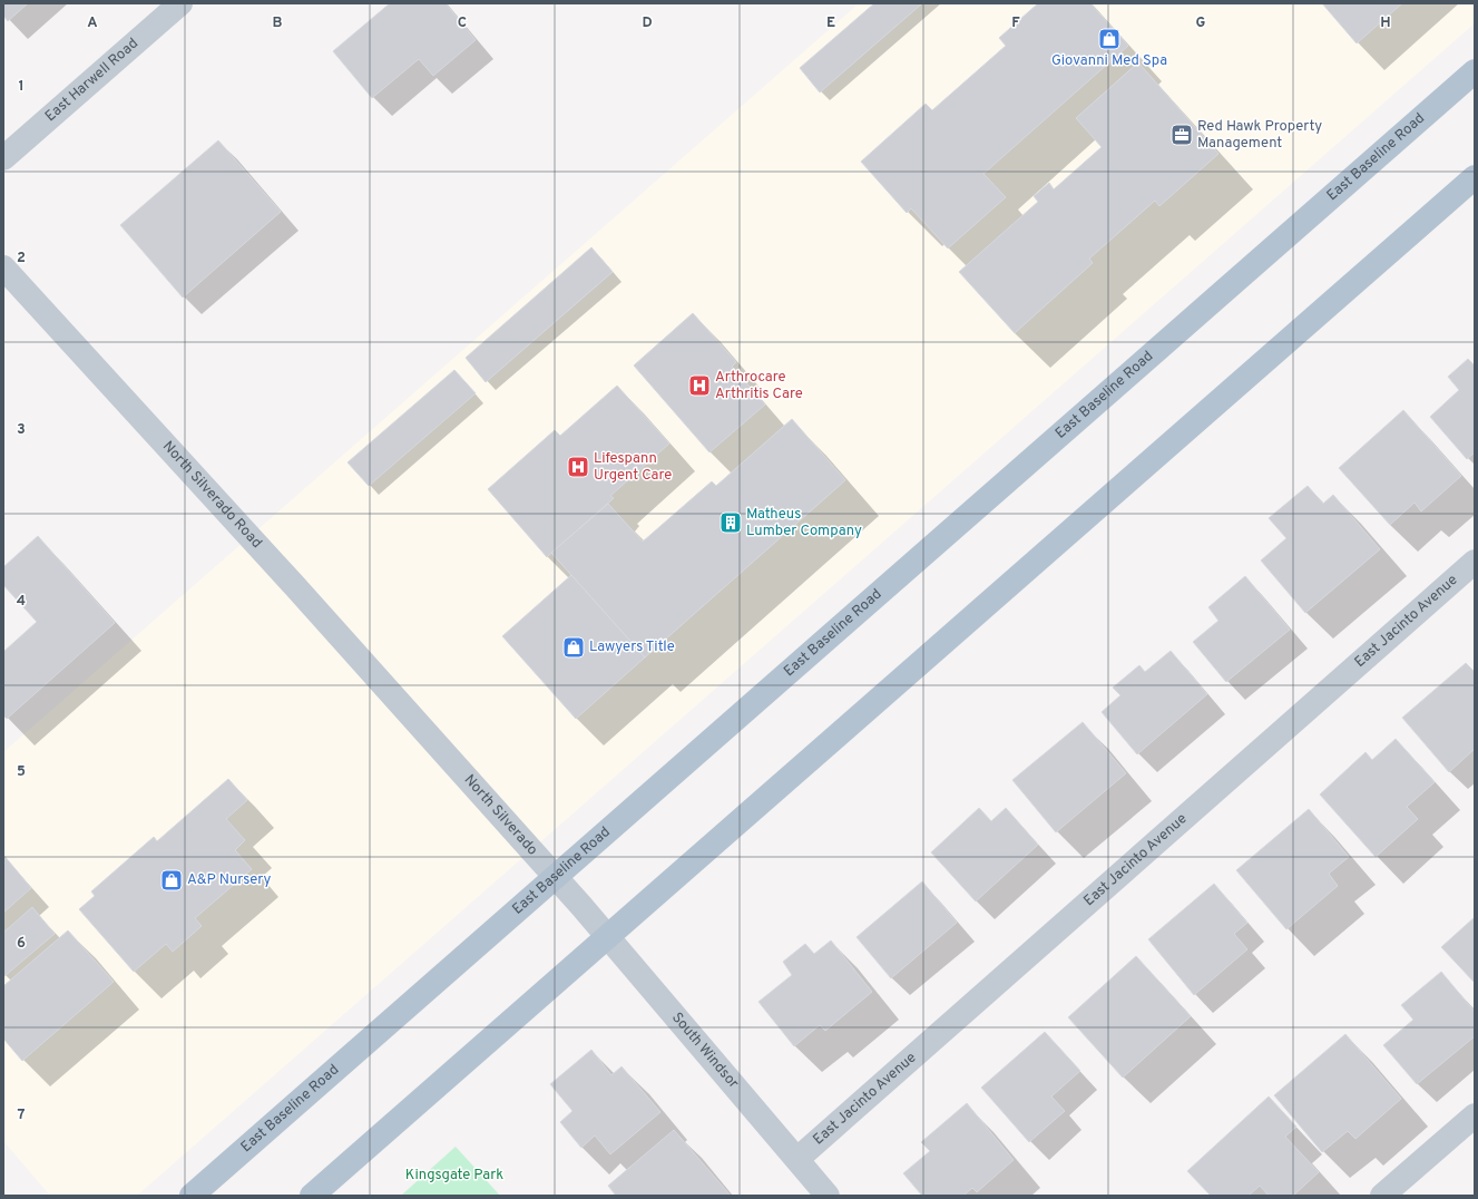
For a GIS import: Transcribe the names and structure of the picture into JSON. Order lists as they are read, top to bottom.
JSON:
{
  "streets": {
    "main road": ["East Baseline Road"],
    "street": [
      "East Harwell Road",
      "North Silverado Road",
      "East Jacinto Avenue",
      "North Silverado",
      "South Windsor"
    ]
  },
  "crossings": [
    ["East Baseline Road", "North Silverado"],
    ["North Silverado Road", "North Silverado"],
    ["East Jacinto Avenue", "South Windsor"],
    ["North Silverado", "South Windsor"]
  ],
  "parks": ["Kingsgate Park"],
  "places": {
    "shop": ["Giovanni Med Spa", "Lawyers Title", "A&P Nursery"],
    "office": ["Red Hawk Property Management"],
    "hospital": ["Arthrocare Arthritis Care", "Lifespann Urgent Care"],
    "building": ["Matheus Lumber Company"]
  },
  "grid": {
    "columns": [
      "A",
      "B",
      "C",
      "D",
      "E",
      "F",
      "G",
      "H"
    ],
    "rows": [
      "1",
      "2",
      "3",
      "4",
      "5",
      "6",
      "7"
    ]
  }
}
